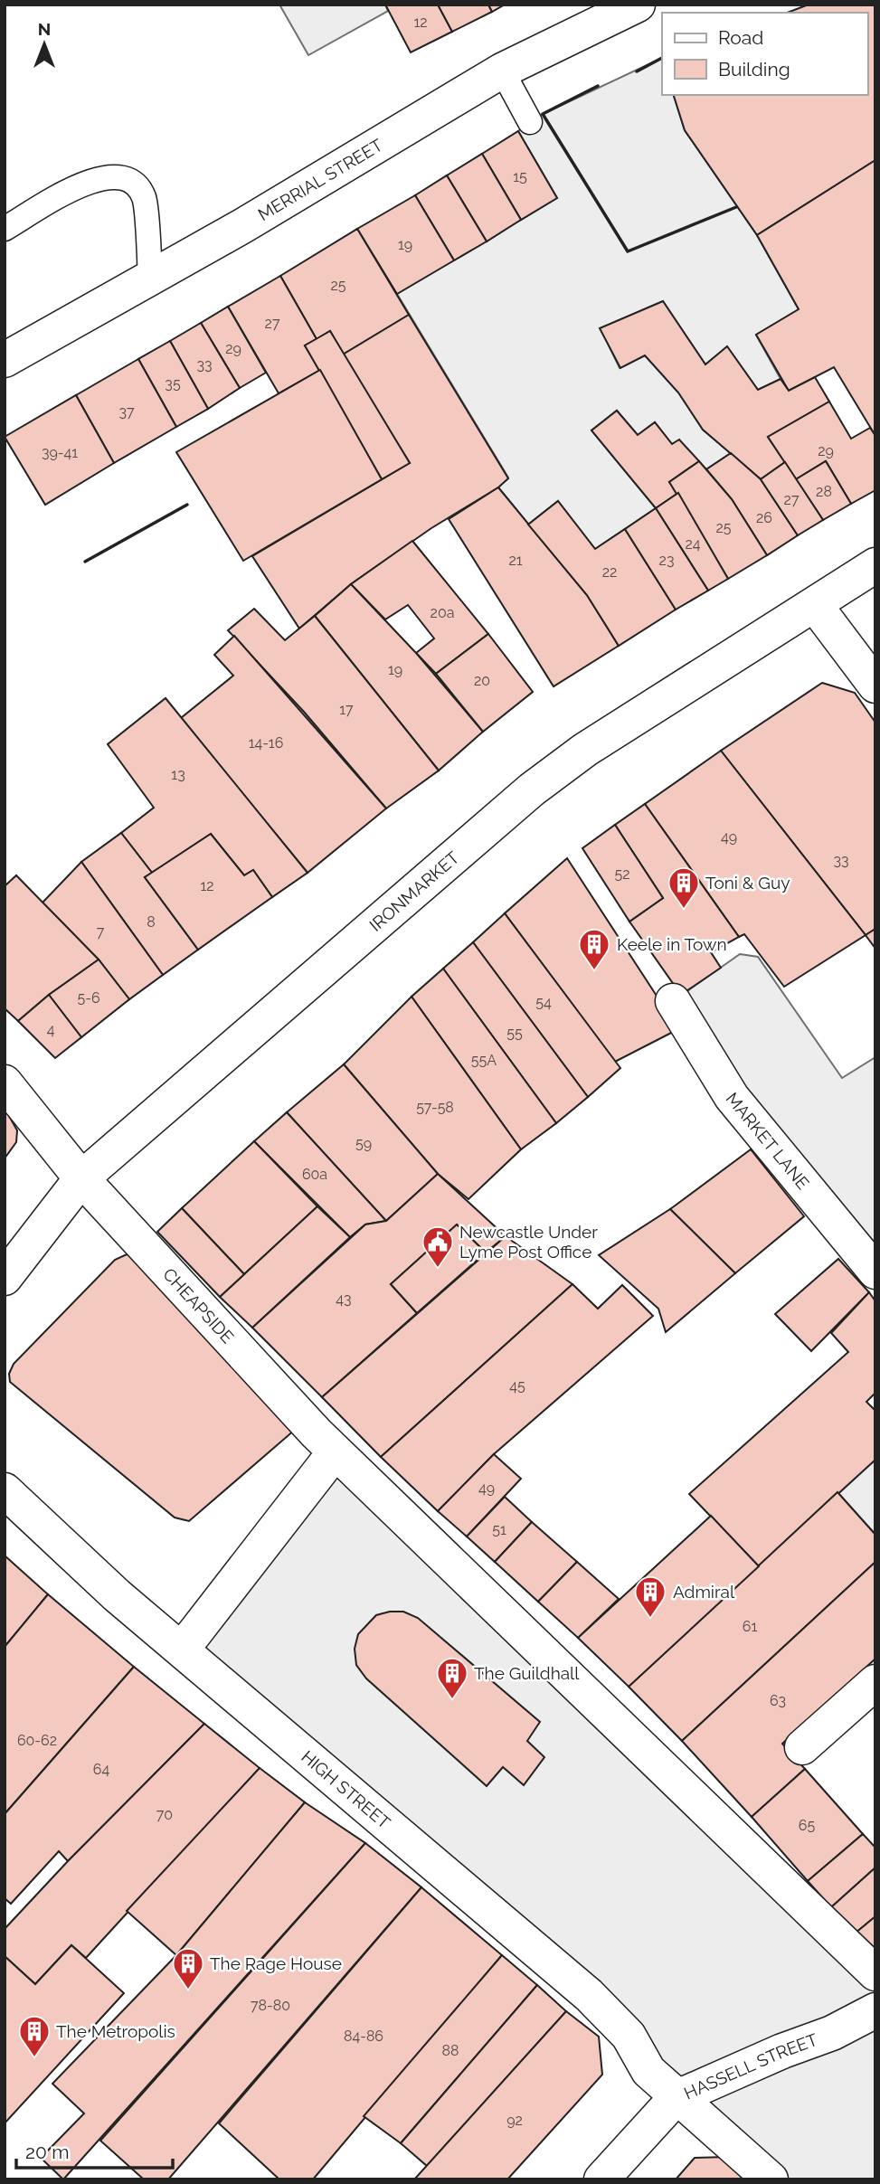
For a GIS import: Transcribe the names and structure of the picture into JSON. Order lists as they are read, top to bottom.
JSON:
{
  "streets": {
    "street": [
      "MERRIAL STREET",
      "IRONMARKET",
      "MARKET LANE",
      "CHEAPSIDE",
      "HIGH STREET",
      "HASSELL STREET"
    ]
  },
  "crossings": [
    ["IRONMARKET", "CHEAPSIDE"],
    ["HIGH STREET", "HASSELL STREET"]
  ],
  "places": {
    "building": [
      "Toni & Guy",
      "Keele in Town",
      "Admiral",
      "The Guildhall",
      "The Rage House",
      "The Metropolis"
    ],
    "public building": ["Newcastle Under Lyme Post Office"]
  },
  "house_numbers": [
    "12",
    "15",
    "19",
    "25",
    "27",
    "29",
    "33",
    "35",
    "37",
    "29",
    "39-41",
    "28",
    "27",
    "26",
    "25",
    "24",
    "21",
    "23",
    "22",
    "20a",
    "19",
    "20",
    "17",
    "14-16",
    "13",
    "49",
    "33",
    "52",
    "12",
    "8",
    "7",
    "5-6",
    "54",
    "4",
    "55",
    "55A",
    "57-58",
    "59",
    "60a",
    "43",
    "45",
    "49",
    "51",
    "61",
    "63",
    "60-62",
    "64",
    "70",
    "65",
    "78-80",
    "84-86",
    "88",
    "92"
  ],
  "legend": ["Road", "Building"],
  "scale_bar": "20 m",
  "north": "top"
}
